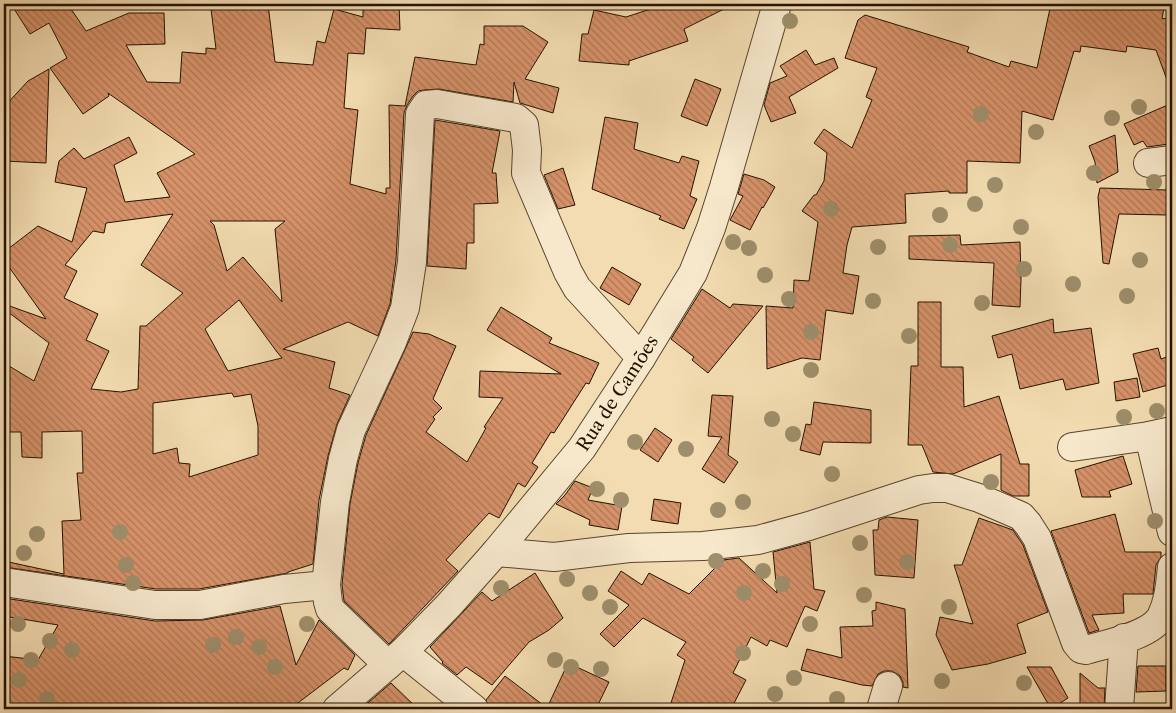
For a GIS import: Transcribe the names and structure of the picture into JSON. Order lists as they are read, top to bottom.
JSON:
{
  "streets": {
    "street": ["Rua de Camões"]
  }
}
